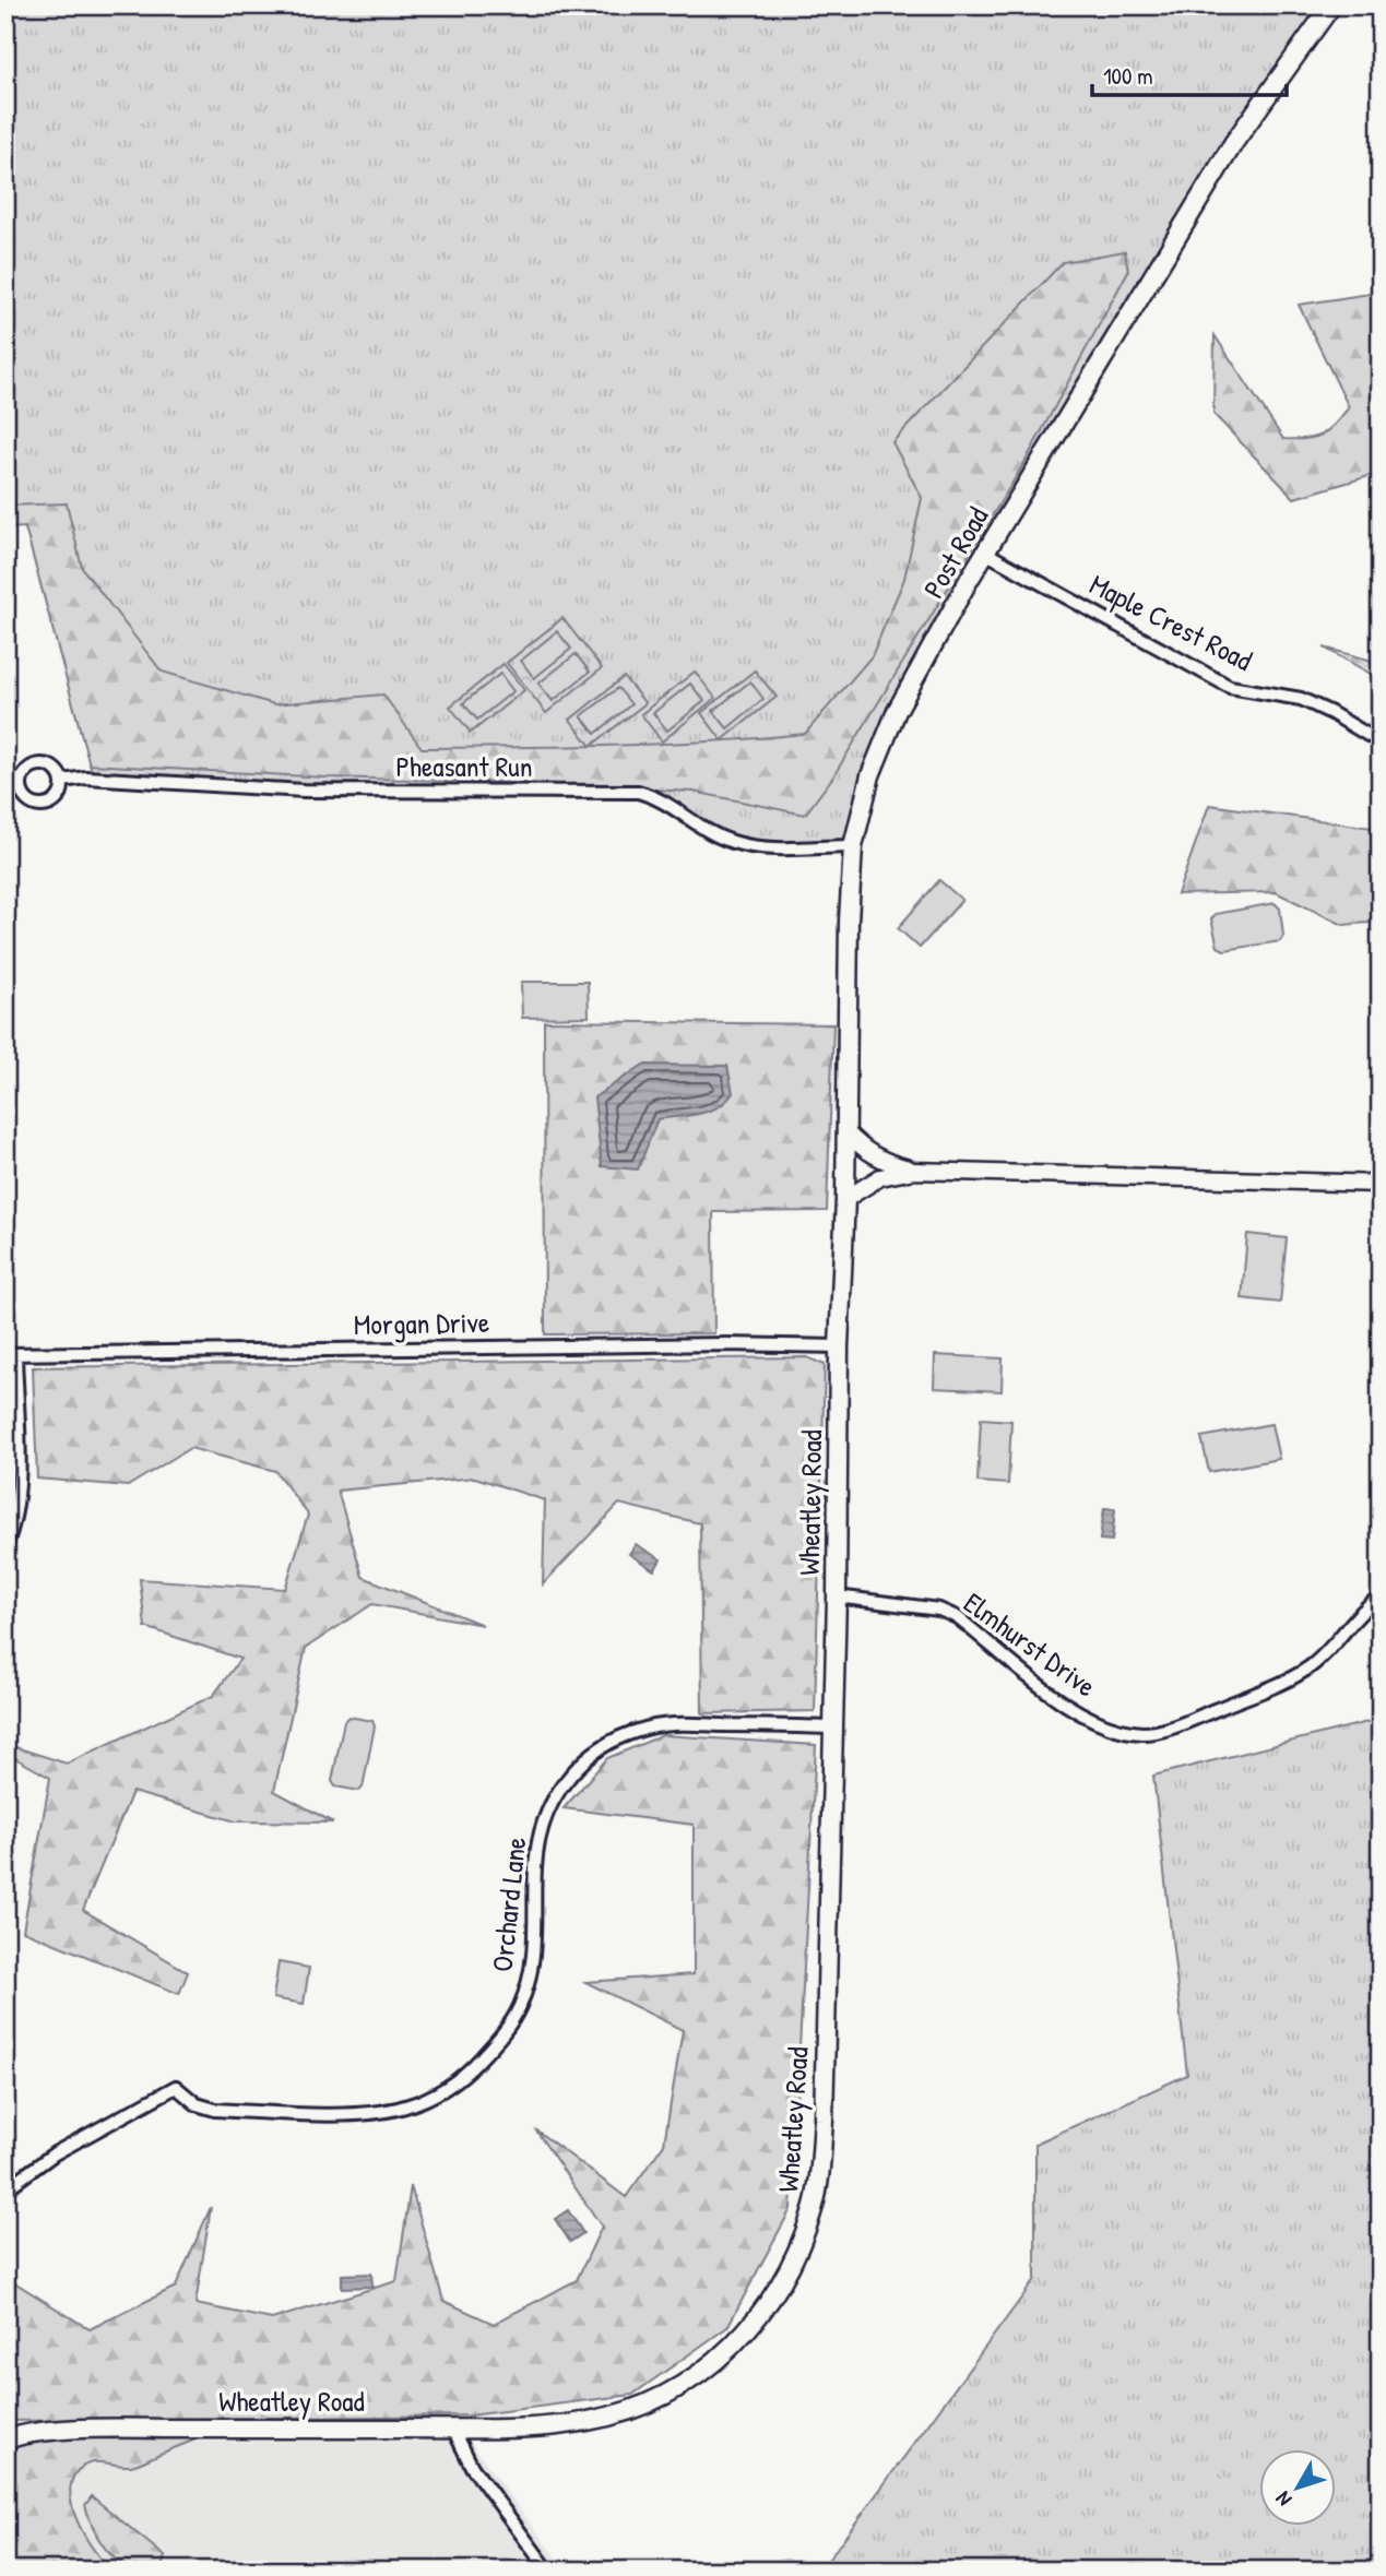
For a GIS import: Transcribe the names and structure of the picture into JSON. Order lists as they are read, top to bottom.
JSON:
{
  "streets": {
    "main road": ["Post Road", "Wheatley Road"],
    "street": [
      "Maple Crest Road",
      "Pheasant Run",
      "Morgan Drive",
      "Elmhurst Drive",
      "Orchard Lane"
    ]
  },
  "crossings": [
    ["Post Road", "Maple Crest Road"],
    ["Post Road", "Pheasant Run"],
    ["Post Road", "Wheatley Road"],
    ["Morgan Drive", "Wheatley Road"],
    ["Wheatley Road", "Elmhurst Drive"],
    ["Wheatley Road", "Orchard Lane"]
  ],
  "scale_bar": "100 m",
  "north": "bottom left"
}
